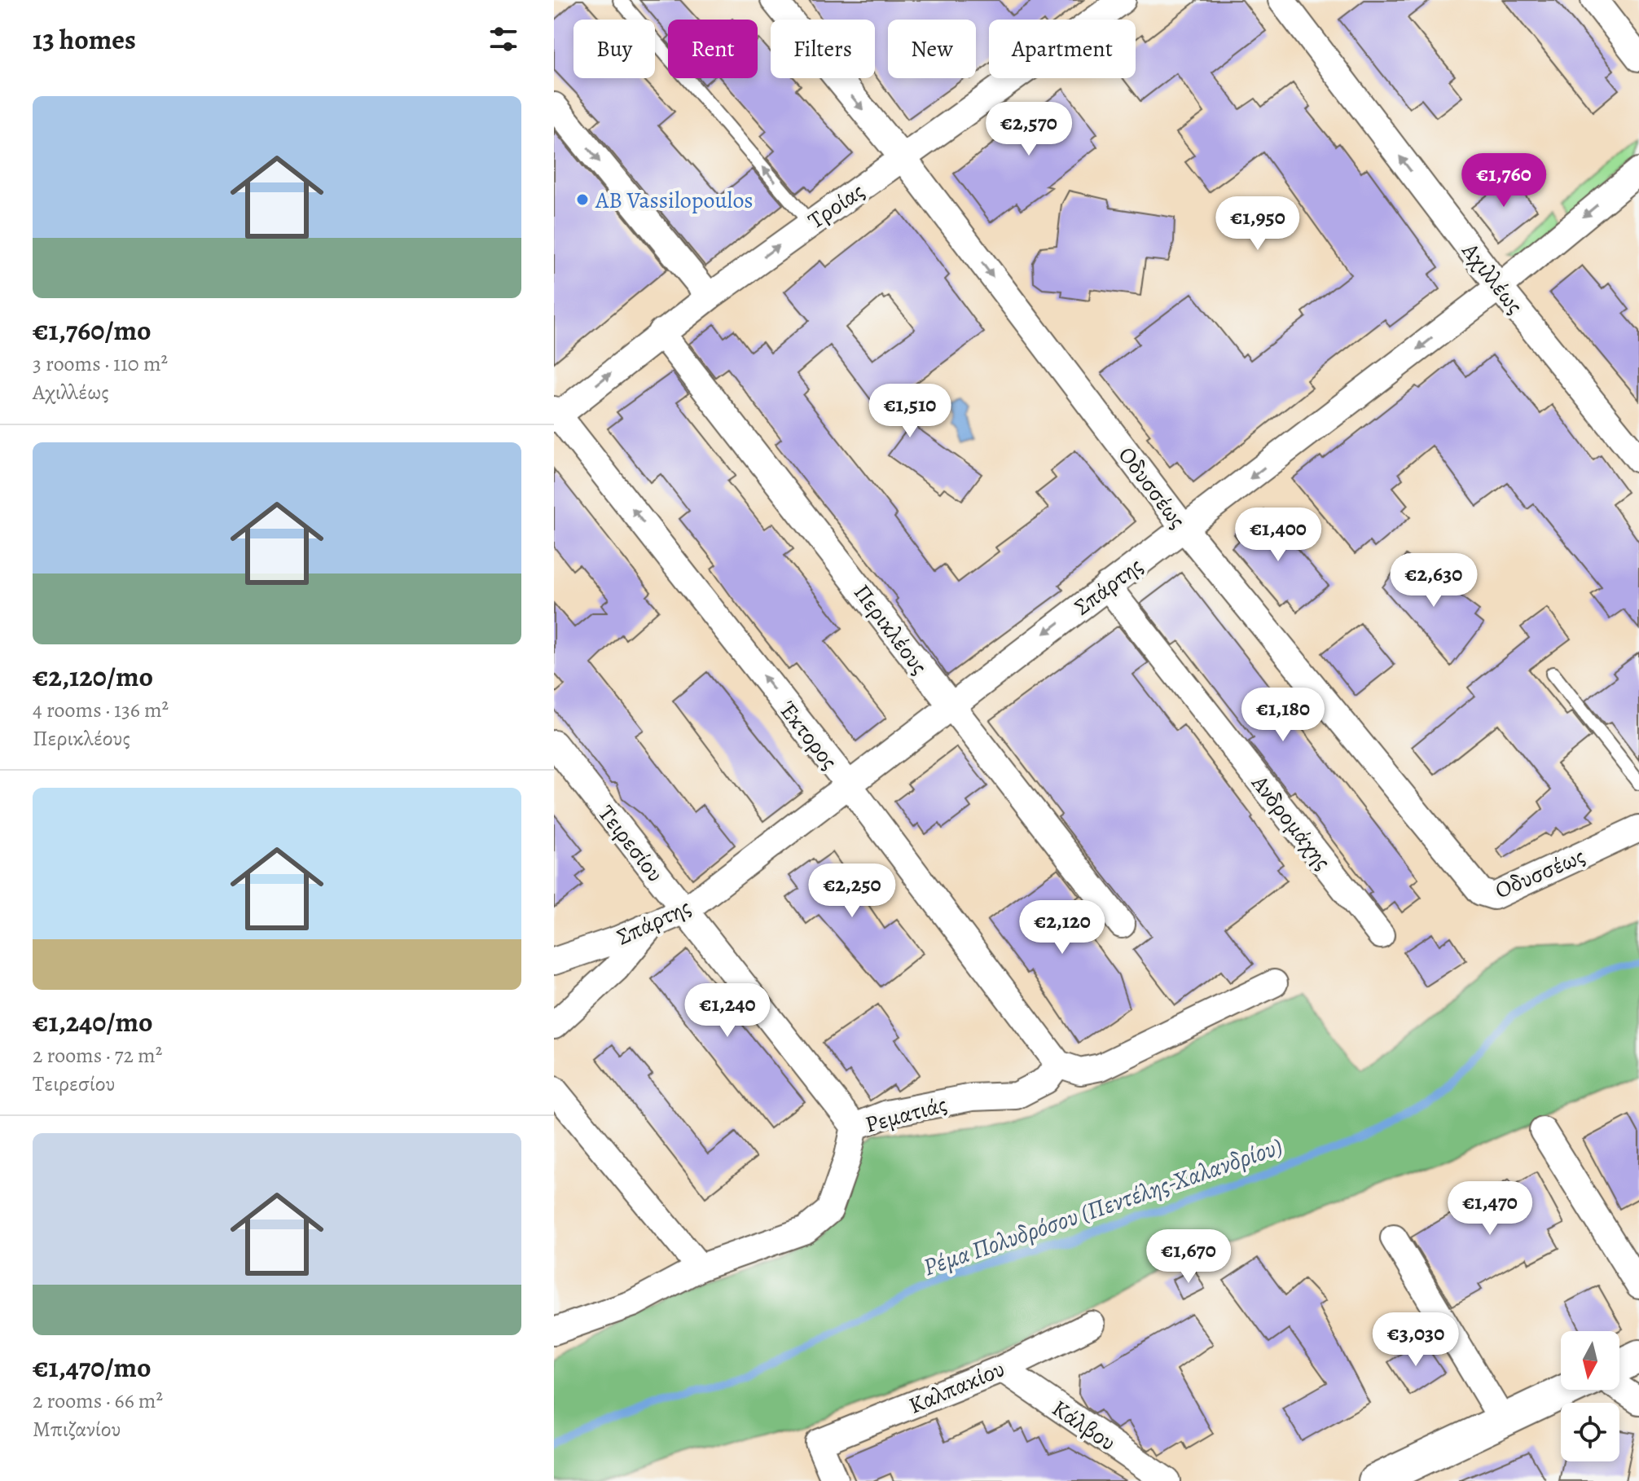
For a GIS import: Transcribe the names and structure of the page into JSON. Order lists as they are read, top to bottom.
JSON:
{
  "streets": {
    "street": [
      "Τροίας",
      "Αχιλλέως",
      "Οδυσσέως",
      "Σπάρτης",
      "Περικλέους",
      "Έκτορος",
      "Ανδρομάχης",
      "Τειρεσίου",
      "Ρεματιάς",
      "Καλπακίου",
      "Κάλβου"
    ]
  },
  "crossings": [
    ["Τροίας", "Οδυσσέως"],
    ["Τροίας", "Περικλέους"],
    ["Τροίας", "Έκτορος"],
    ["Αχιλλέως", "Σπάρτης"],
    ["Οδυσσέως", "Σπάρτης"],
    ["Σπάρτης", "Περικλέους"],
    ["Σπάρτης", "Έκτορος"],
    ["Σπάρτης", "Ανδρομάχης"],
    ["Σπάρτης", "Τειρεσίου"],
    ["Έκτορος", "Ρεματιάς"],
    ["Τειρεσίου", "Ρεματιάς"],
    ["Καλπακίου", "Κάλβου"]
  ],
  "one_way": [
    "Τροίας",
    "Αχιλλέως",
    "Οδυσσέως",
    "Σπάρτης",
    "Έκτορος"
  ],
  "water": ["Ρέμα Πολυδρόσου (Πεντέλης-Χαλανδρίου)"],
  "places": ["AB Vassilopoulos"],
  "north": "bottom",
  "page": {
    "heading": "13 homes",
    "chip": [
      "Buy",
      "Rent",
      "Filters",
      "New",
      "Apartment"
    ],
    "list": [
      {
        "name": "€1,760/mo",
        "note": "3 rooms · 110 m² · Αχιλλέως"
      },
      {
        "name": "€2,120/mo",
        "note": "4 rooms · 136 m² · Περικλέους"
      },
      {
        "name": "€1,240/mo",
        "note": "2 rooms · 72 m² · Τειρεσίου"
      },
      {
        "name": "€1,470/mo",
        "note": "2 rooms · 66 m² · Μπιζανίου"
      }
    ],
    "price": [
      "€2,570",
      "€1,760",
      "€1,950",
      "€1,510",
      "€1,400",
      "€2,630",
      "€1,180",
      "€2,250",
      "€2,120",
      "€1,240",
      "€1,470",
      "€1,670",
      "€3,030"
    ]
  }
}
